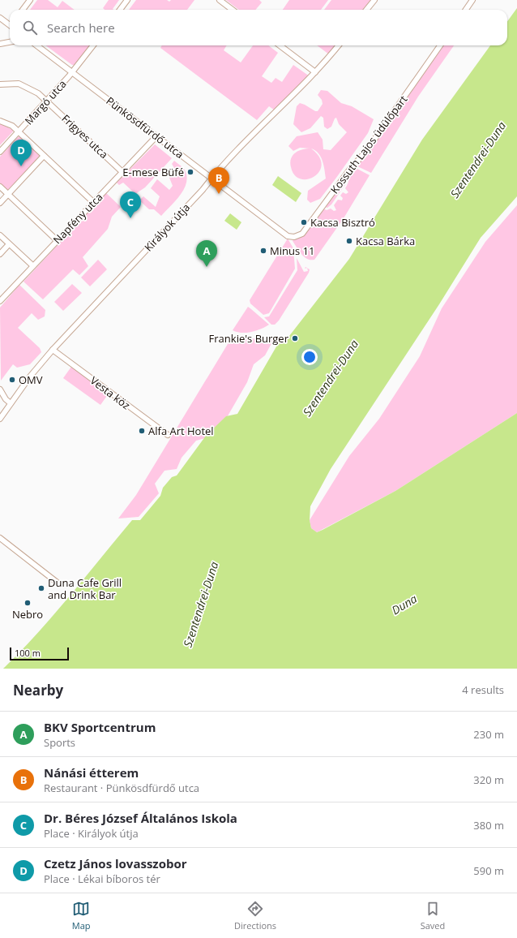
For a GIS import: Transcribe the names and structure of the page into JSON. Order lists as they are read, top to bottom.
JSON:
{
  "streets": {
    "street": [
      "Margó utca",
      "Pünkösdfürdő utca",
      "Frigyes utca",
      "Kossuth Lajos üdülőpart",
      "Napfény utca",
      "Királyok útja",
      "Vesta köz"
    ]
  },
  "crossings": [
    ["Margó utca", "Pünkösdfürdő utca"],
    ["Margó utca", "Frigyes utca"],
    ["Pünkösdfürdő utca", "Kossuth Lajos üdülőpart"],
    ["Pünkösdfürdő utca", "Napfény utca"],
    ["Pünkösdfürdő utca", "Királyok útja"],
    ["Frigyes utca", "Napfény utca"],
    ["Királyok útja", "Vesta köz"]
  ],
  "water": ["Szentendrei-Duna", "Duna"],
  "places": [
    "E-mese Büfé",
    "Kacsa Bisztró",
    "Kacsa Bárka",
    "Minus 11",
    "Frankie's Burger",
    "OMV",
    "Alfa Art Hotel",
    "Duna Cafe Grill and Drink Bar",
    "Nebro"
  ],
  "scale_bar": "100 m",
  "page": {
    "search": "Search here",
    "pins": [
      "D",
      "B",
      "C",
      "A"
    ],
    "scale": "100 m",
    "heading": ["Nearby", "4 results"],
    "list": [
      {
        "mark": "A",
        "name": "BKV Sportcentrum",
        "note": "Sports",
        "value": "230 m"
      },
      {
        "mark": "B",
        "name": "Nánási étterem",
        "note": "Restaurant · Pünkösdfürdő utca",
        "value": "320 m"
      },
      {
        "mark": "C",
        "name": "Dr. Béres József Általános Iskola",
        "note": "Place · Királyok útja",
        "value": "380 m"
      },
      {
        "mark": "D",
        "name": "Czetz János lovasszobor",
        "note": "Place · Lékai bíboros tér",
        "value": "590 m"
      }
    ],
    "nav": ["Map", "Directions", "Saved"]
  }
}
